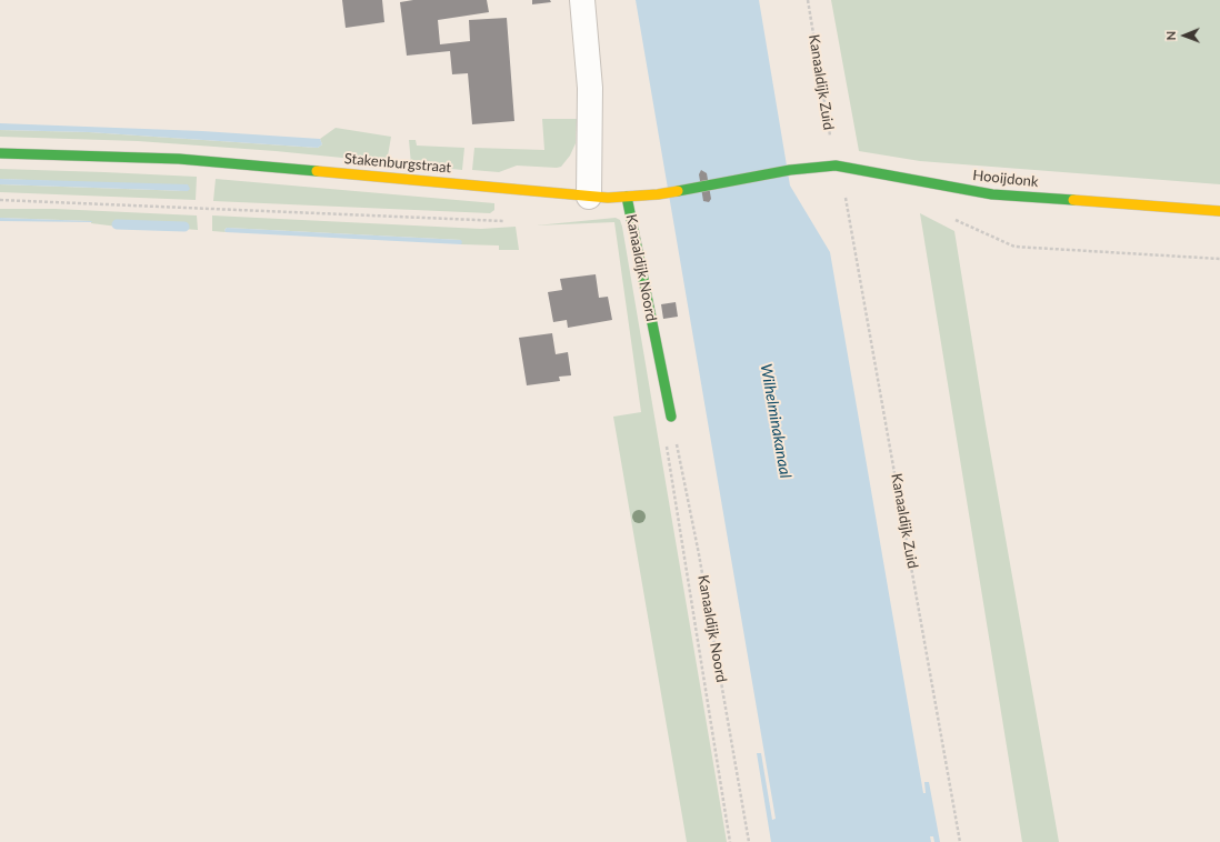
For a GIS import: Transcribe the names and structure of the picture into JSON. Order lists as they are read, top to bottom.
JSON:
{
  "streets": {
    "street": ["Stakenburgstraat", "Hooijdonk", "Kanaaldijk Noord"],
    "path": ["Kanaaldijk Zuid"]
  },
  "crossings": [
    ["Kanaaldijk Zuid", "Hooijdonk"],
    ["Stakenburgstraat", "Hooijdonk"],
    ["Stakenburgstraat", "Kanaaldijk Noord"]
  ],
  "water": ["Wilhelminakanaal"],
  "north": "left"
}
